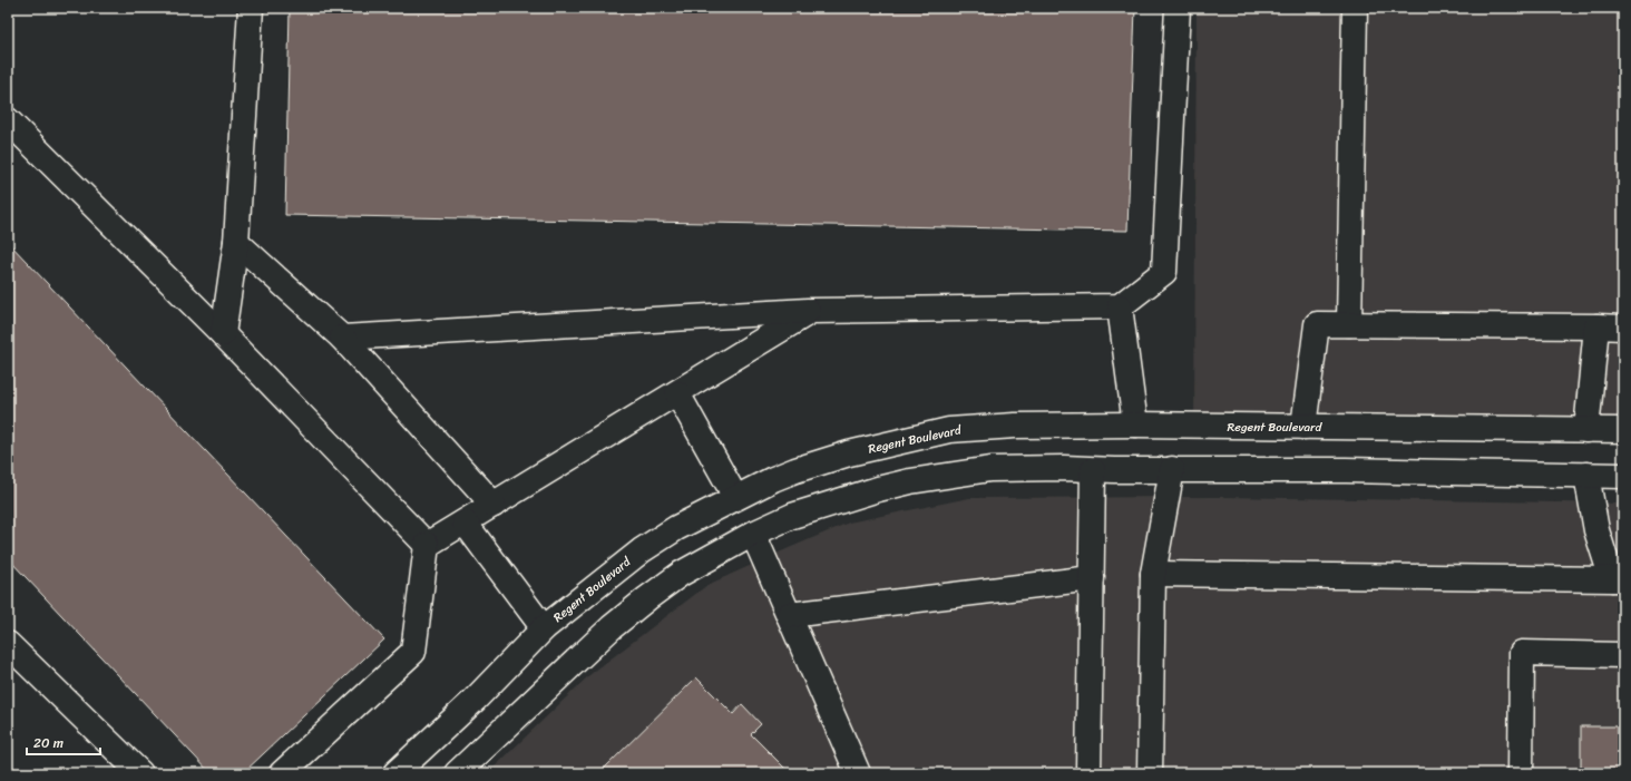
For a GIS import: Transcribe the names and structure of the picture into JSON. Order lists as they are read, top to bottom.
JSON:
{
  "streets": {
    "street": ["Regent Boulevard"]
  },
  "scale_bar": "20 m"
}
